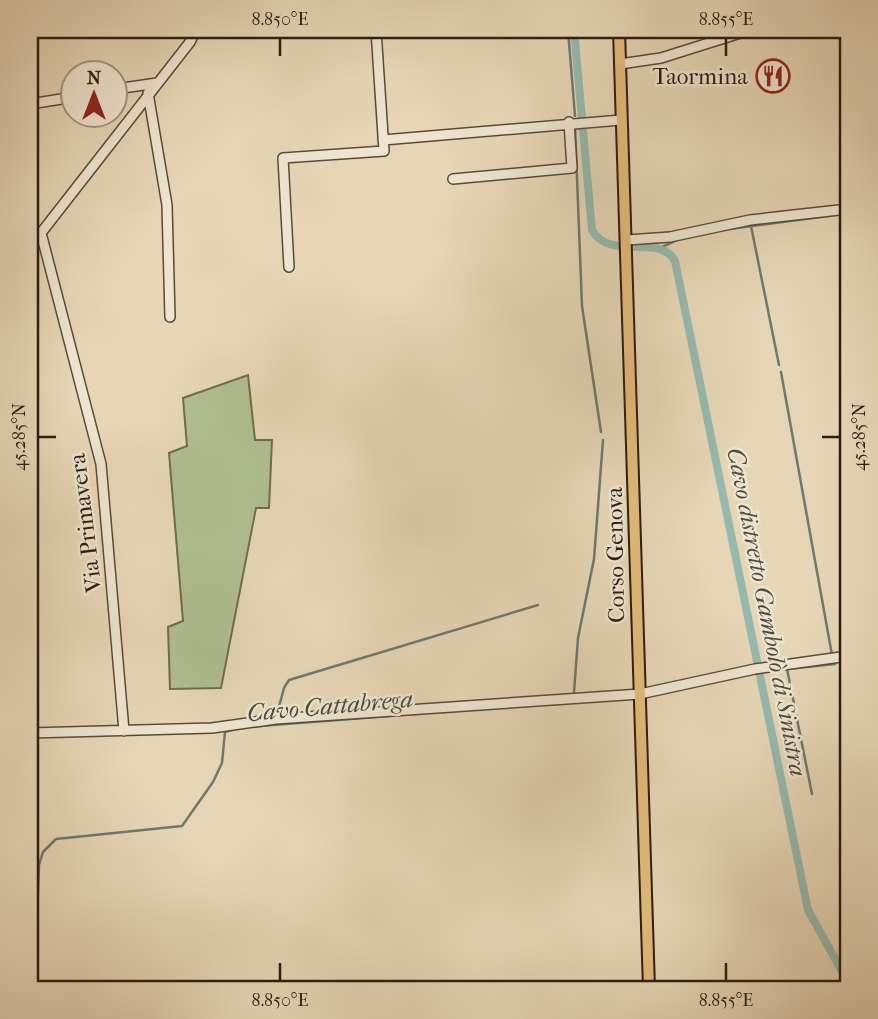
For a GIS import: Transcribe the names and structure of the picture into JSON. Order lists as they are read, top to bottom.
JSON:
{
  "streets": {
    "main road": ["Corso Genova"],
    "street": ["Via Primavera"]
  },
  "water": ["Cavo distretto Gambolò di Sinistra", "Cavo Cattabrega"],
  "places": {
    "restaurant": ["Taormina"]
  },
  "north": "top",
  "coordinates": ["8.850°E", "8.855°E", "45.285°N"]
}
